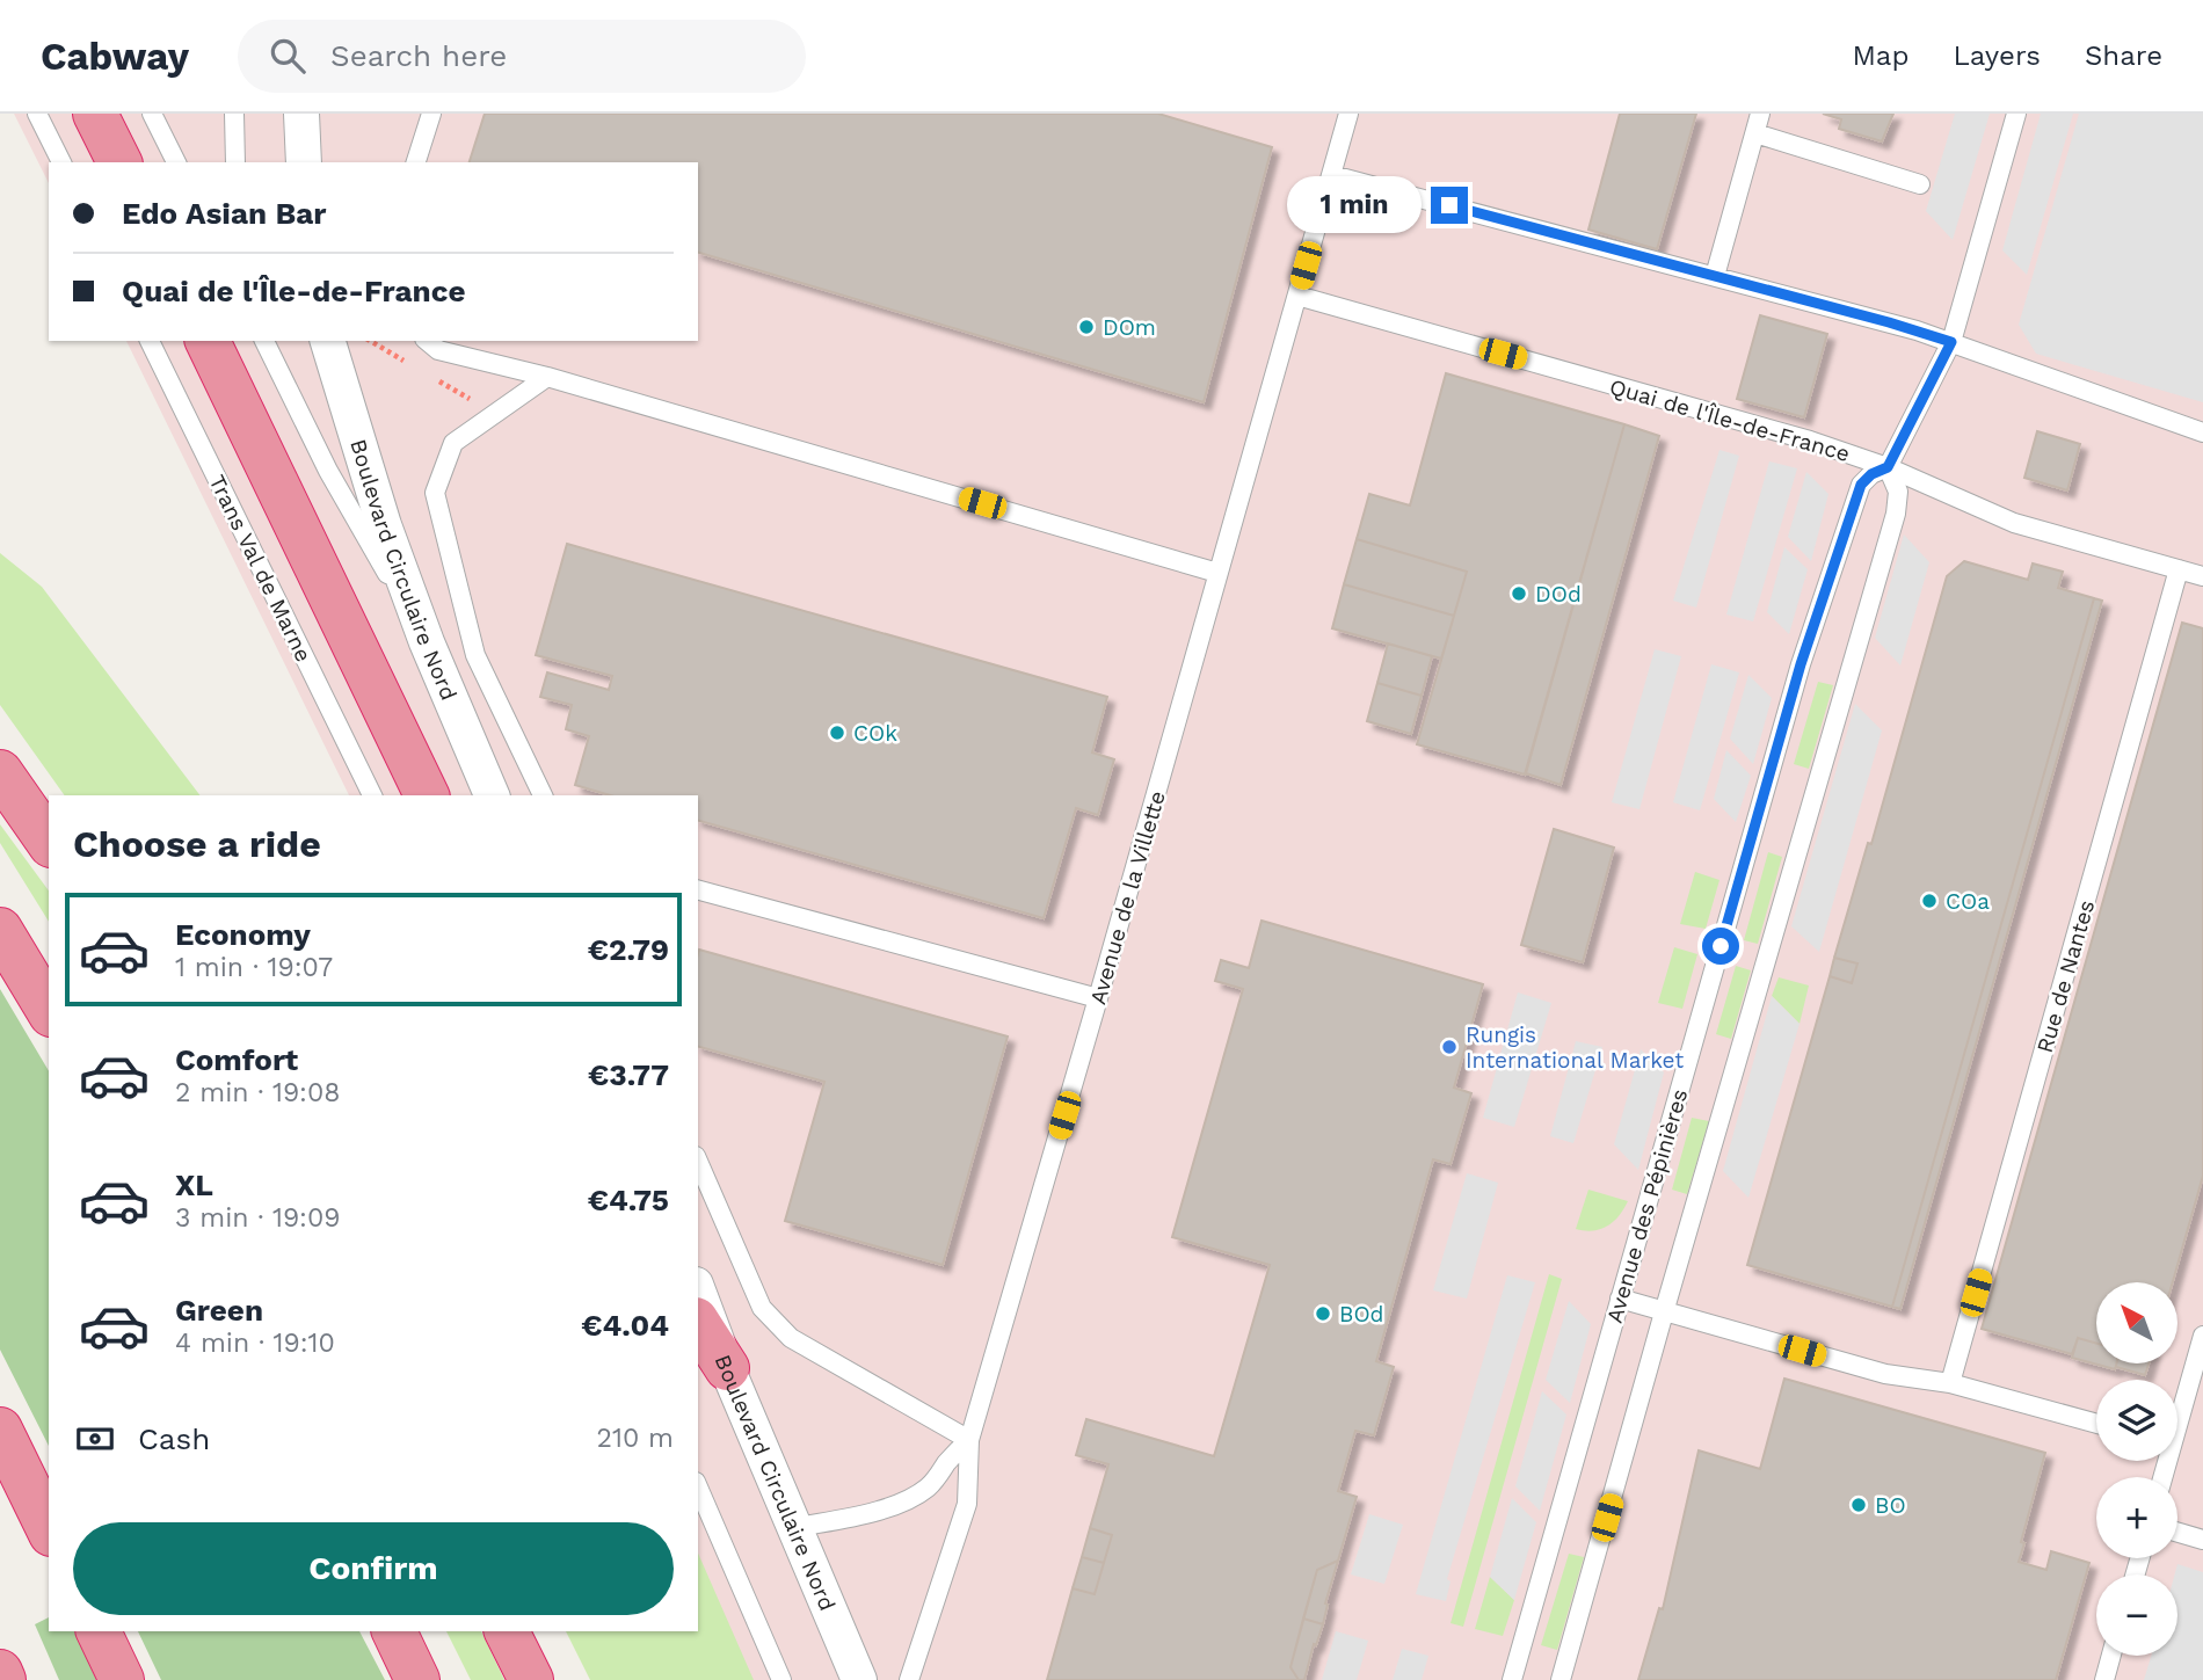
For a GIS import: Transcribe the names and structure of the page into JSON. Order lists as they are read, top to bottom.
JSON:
{
  "streets": {
    "street": ["Boulevard Circulaire Nord"],
    "lane": [
      "Quai de l'Île-de-France",
      "Trans Val de Marne",
      "Avenue de la Villette",
      "Rue de Nantes",
      "Avenue des Pépinières"
    ]
  },
  "crossings": [
    ["Quai de l'Île-de-France", "Avenue de la Villette"],
    ["Quai de l'Île-de-France", "Rue de Nantes"],
    ["Quai de l'Île-de-France", "Avenue des Pépinières"]
  ],
  "places": [
    "DOm",
    "DOd",
    "COk",
    "COa",
    "Rungis International Market",
    "BOd",
    "BO"
  ],
  "north": "top left",
  "page": {
    "header": "Cabway",
    "search": "Search here",
    "nav": ["Map", "Layers", "Share"],
    "banner": ["Edo Asian Bar", "Quai de l'Île-de-France"],
    "bubble": "1 min",
    "heading": "Choose a ride",
    "list": [
      {
        "name": "Economy",
        "note": "1 min · 19:07",
        "value": "€2.79"
      },
      {
        "name": "Comfort",
        "note": "2 min · 19:08",
        "value": "€3.77"
      },
      {
        "name": "XL",
        "note": "3 min · 19:09",
        "value": "€4.75"
      },
      {
        "name": "Green",
        "note": "4 min · 19:10",
        "value": "€4.04"
      }
    ],
    "map_buttons": ["+", "−"],
    "pay": ["Cash", "210 m"],
    "buttons": "Confirm"
  }
}
